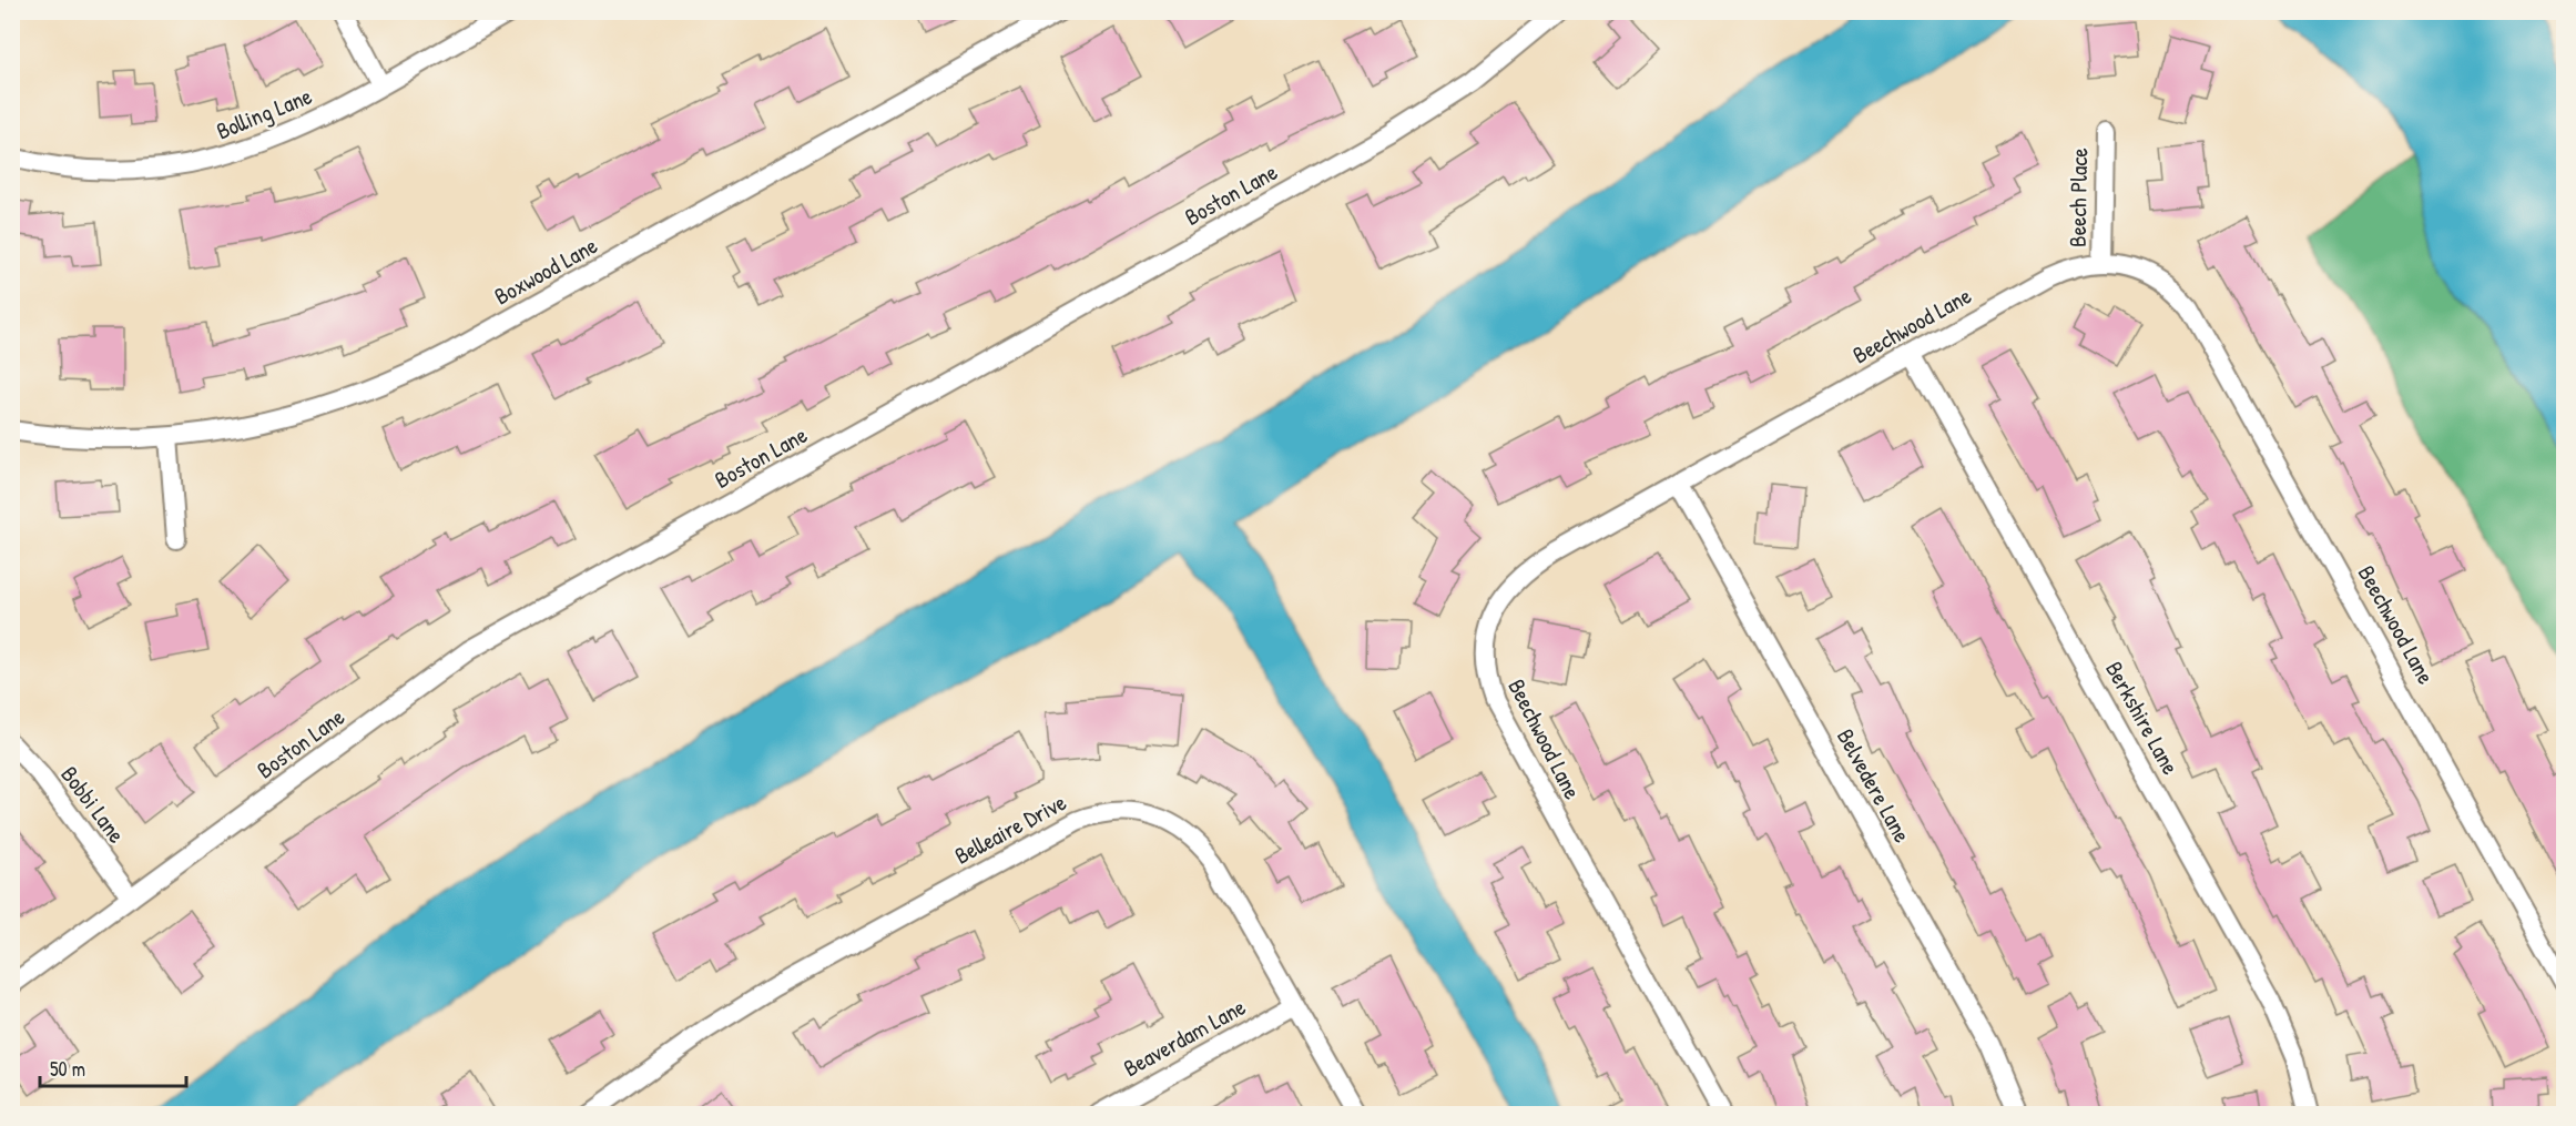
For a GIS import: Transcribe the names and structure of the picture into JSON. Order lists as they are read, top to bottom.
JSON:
{
  "streets": {
    "street": [
      "Bolling Lane",
      "Boston Lane",
      "Beech Place",
      "Boxwood Lane",
      "Beechwood Lane",
      "Berkshire Lane",
      "Belvedere Lane",
      "Bobbi Lane",
      "Belleaire Drive",
      "Beaverdam Lane"
    ]
  },
  "crossings": [
    ["Boston Lane", "Bobbi Lane"],
    ["Beech Place", "Beechwood Lane"],
    ["Beechwood Lane", "Berkshire Lane"],
    ["Beechwood Lane", "Belvedere Lane"],
    ["Belleaire Drive", "Beaverdam Lane"]
  ],
  "scale_bar": "50 m"
}
